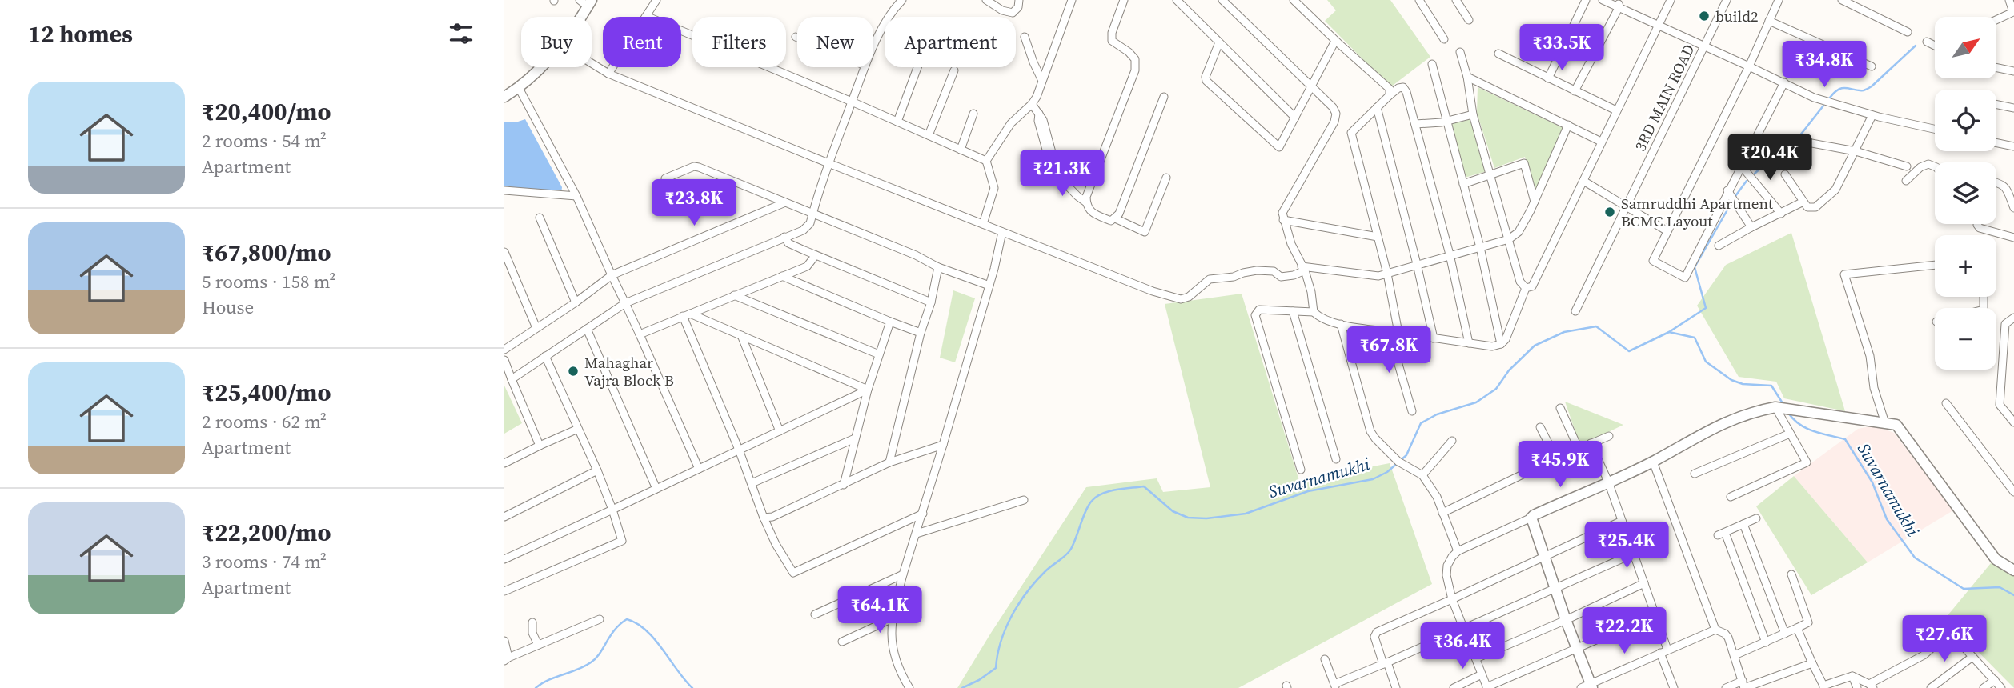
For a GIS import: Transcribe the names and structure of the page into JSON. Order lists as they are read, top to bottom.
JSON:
{
  "streets": {
    "street": ["3RD MAIN ROAD"]
  },
  "water": ["Suvarnamukhi"],
  "places": ["build2", "Samruddhi Apartment BCMC Layout", "Mahaghar Vajra Block B"],
  "north": "top right",
  "page": {
    "heading": "12 homes",
    "map_buttons": ["+", "−"],
    "chip": [
      "Buy",
      "Rent",
      "Filters",
      "New",
      "Apartment"
    ],
    "price": [
      "₹33.5K",
      "₹34.8K",
      "₹20.4K",
      "₹21.3K",
      "₹23.8K",
      "₹67.8K",
      "₹45.9K",
      "₹25.4K",
      "₹64.1K",
      "₹22.2K",
      "₹27.6K",
      "₹36.4K"
    ],
    "list": [
      {
        "name": "₹20,400/mo",
        "note": "2 rooms · 54 m² · Apartment"
      },
      {
        "name": "₹67,800/mo",
        "note": "5 rooms · 158 m² · House"
      },
      {
        "name": "₹25,400/mo",
        "note": "2 rooms · 62 m² · Apartment"
      },
      {
        "name": "₹22,200/mo",
        "note": "3 rooms · 74 m² · Apartment"
      }
    ]
  }
}
